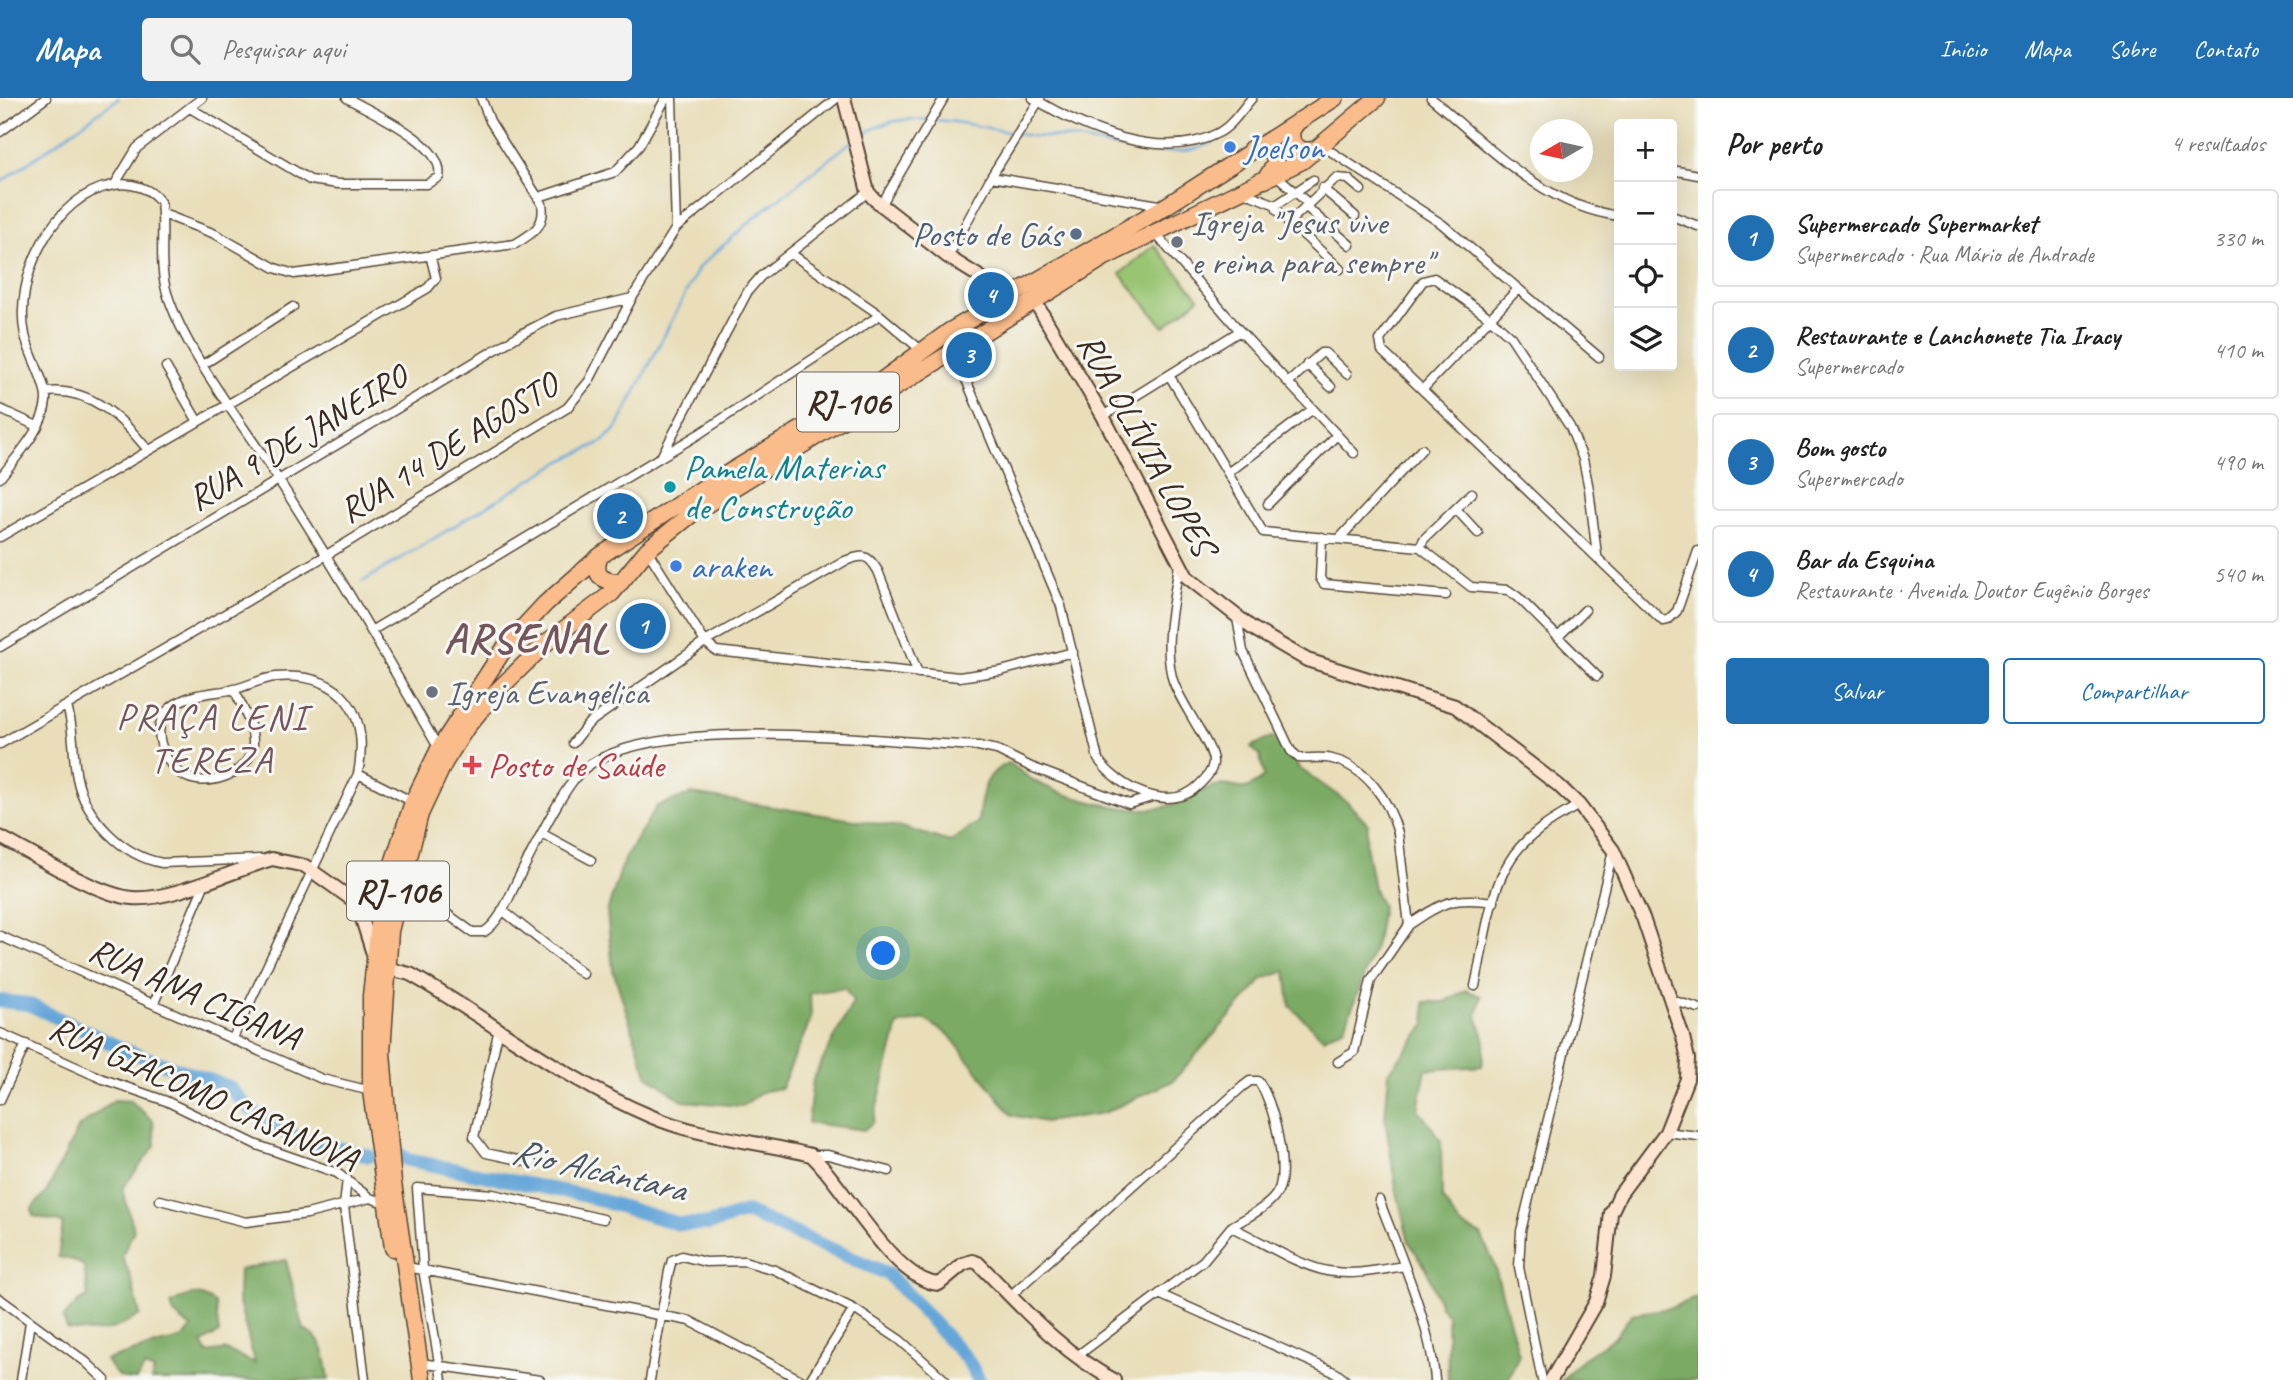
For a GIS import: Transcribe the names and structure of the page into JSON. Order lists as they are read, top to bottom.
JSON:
{
  "streets": {
    "highway": ["RJ-106"],
    "street": [
      "RUA 9 DE JANEIRO",
      "RUA OLÍVIA LOPES",
      "RUA 14 DE AGOSTO",
      "RUA ANA CIGANA",
      "RUA GIACOMO CASANOVA"
    ]
  },
  "crossings": [
    ["RJ-106", "RUA OLÍVIA LOPES"],
    ["RJ-106", "RUA ANA CIGANA"],
    ["RJ-106", "RUA GIACOMO CASANOVA"],
    ["RUA 9 DE JANEIRO", "RUA 14 DE AGOSTO"]
  ],
  "districts": ["ARSENAL", "PRAÇA LENI TEREZA"],
  "water": ["Rio Alcântara"],
  "places": {
    "other": [
      "Joelson",
      "Posto de Gás",
      "Igreja \"Jesus vive e reina para sempre\"",
      "Pamela Materias de Construção",
      "araken",
      "Igreja Evangélica"
    ],
    "health": ["Posto de Saúde"]
  },
  "north": "left",
  "page": {
    "header": "Mapa",
    "search": "Pesquisar aqui",
    "nav": [
      "Início",
      "Mapa",
      "Sobre",
      "Contato"
    ],
    "heading": ["Por perto", "4 resultados"],
    "map_buttons": ["+", "−"],
    "list": [
      {
        "mark": "1",
        "name": "Supermercado Supermarket",
        "note": "Supermercado · Rua Mário de Andrade",
        "value": "330 m"
      },
      {
        "mark": "2",
        "name": "Restaurante e Lanchonete Tia Iracy",
        "note": "Supermercado",
        "value": "410 m"
      },
      {
        "mark": "3",
        "name": "Bom gosto",
        "note": "Supermercado",
        "value": "490 m"
      },
      {
        "mark": "4",
        "name": "Bar da Esquina",
        "note": "Restaurante · Avenida Doutor Eugênio Borges",
        "value": "540 m"
      }
    ],
    "pins": [
      "4",
      "3",
      "2",
      "1"
    ],
    "buttons": ["Salvar", "Compartilhar"]
  }
}
